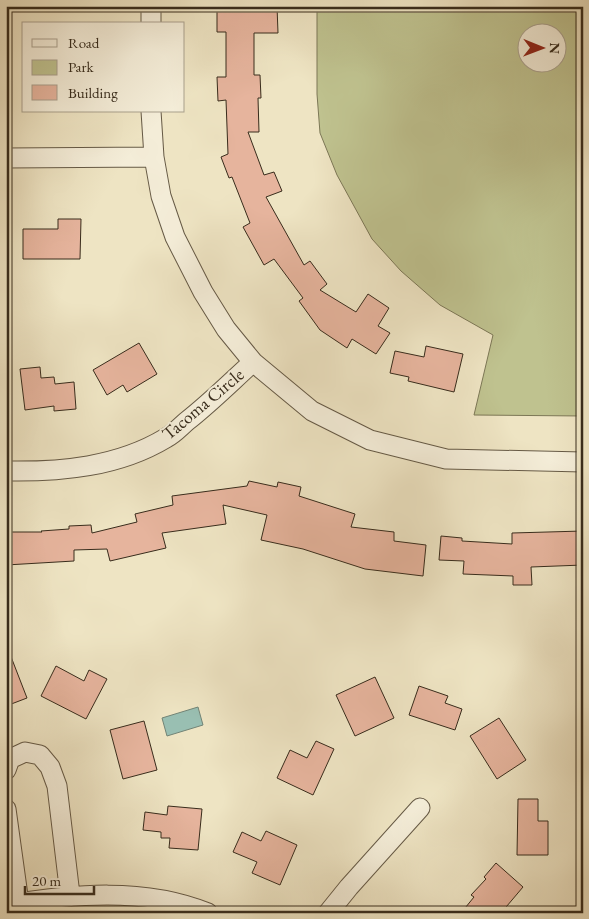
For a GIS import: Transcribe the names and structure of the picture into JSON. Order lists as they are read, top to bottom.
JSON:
{
  "streets": {
    "street": ["Tacoma Circle"]
  },
  "legend": ["Road", "Park", "Building"],
  "scale_bar": "20 m",
  "north": "right"
}
